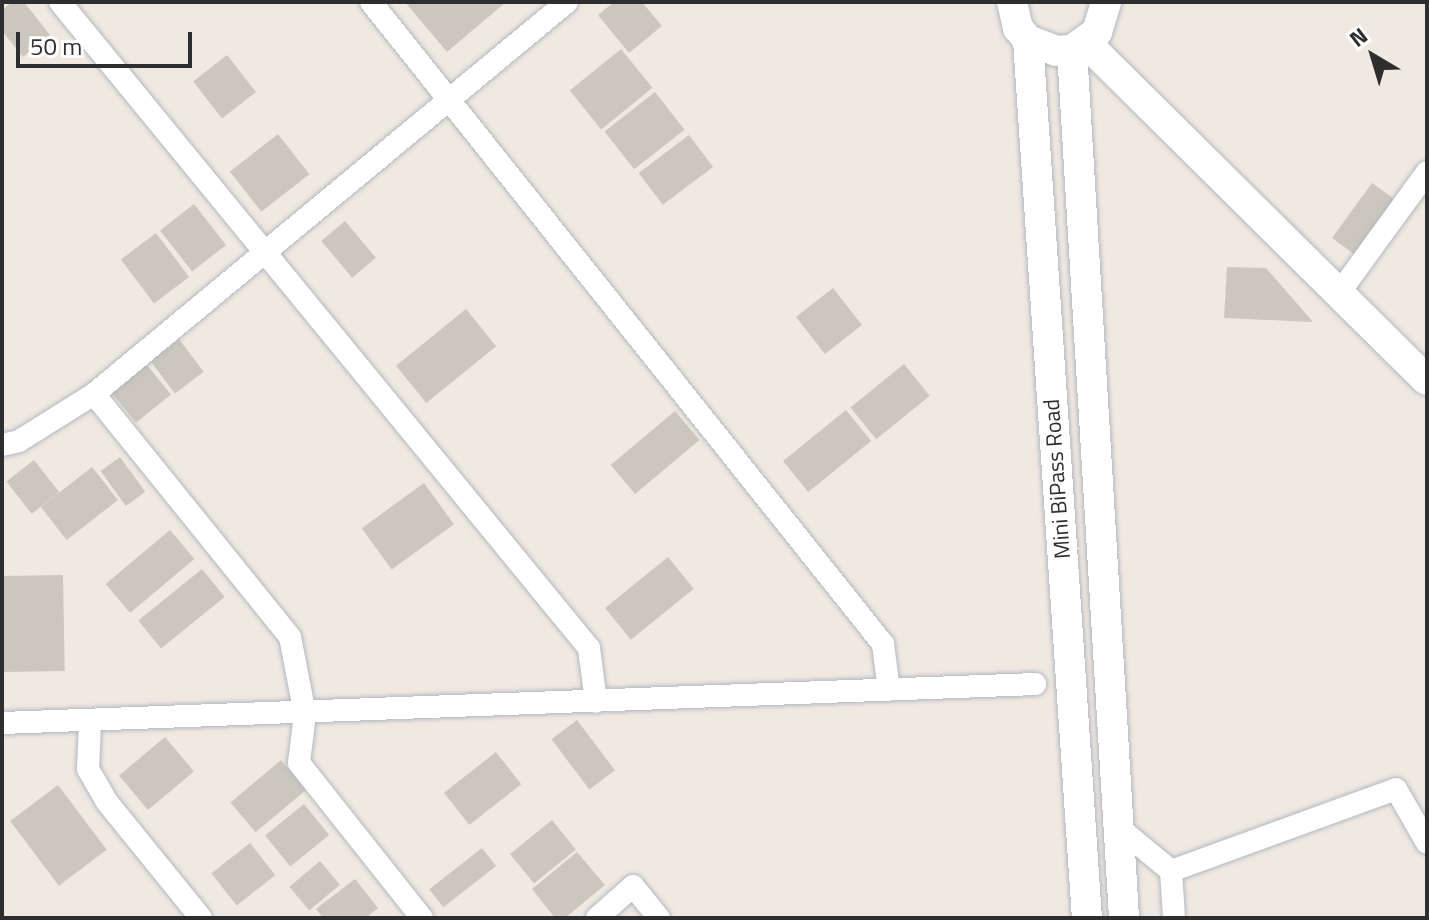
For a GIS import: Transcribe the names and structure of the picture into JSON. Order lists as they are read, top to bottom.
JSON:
{
  "streets": {
    "street": ["Mini BiPass Road"]
  },
  "scale_bar": "50 m",
  "north": "top left"
}
